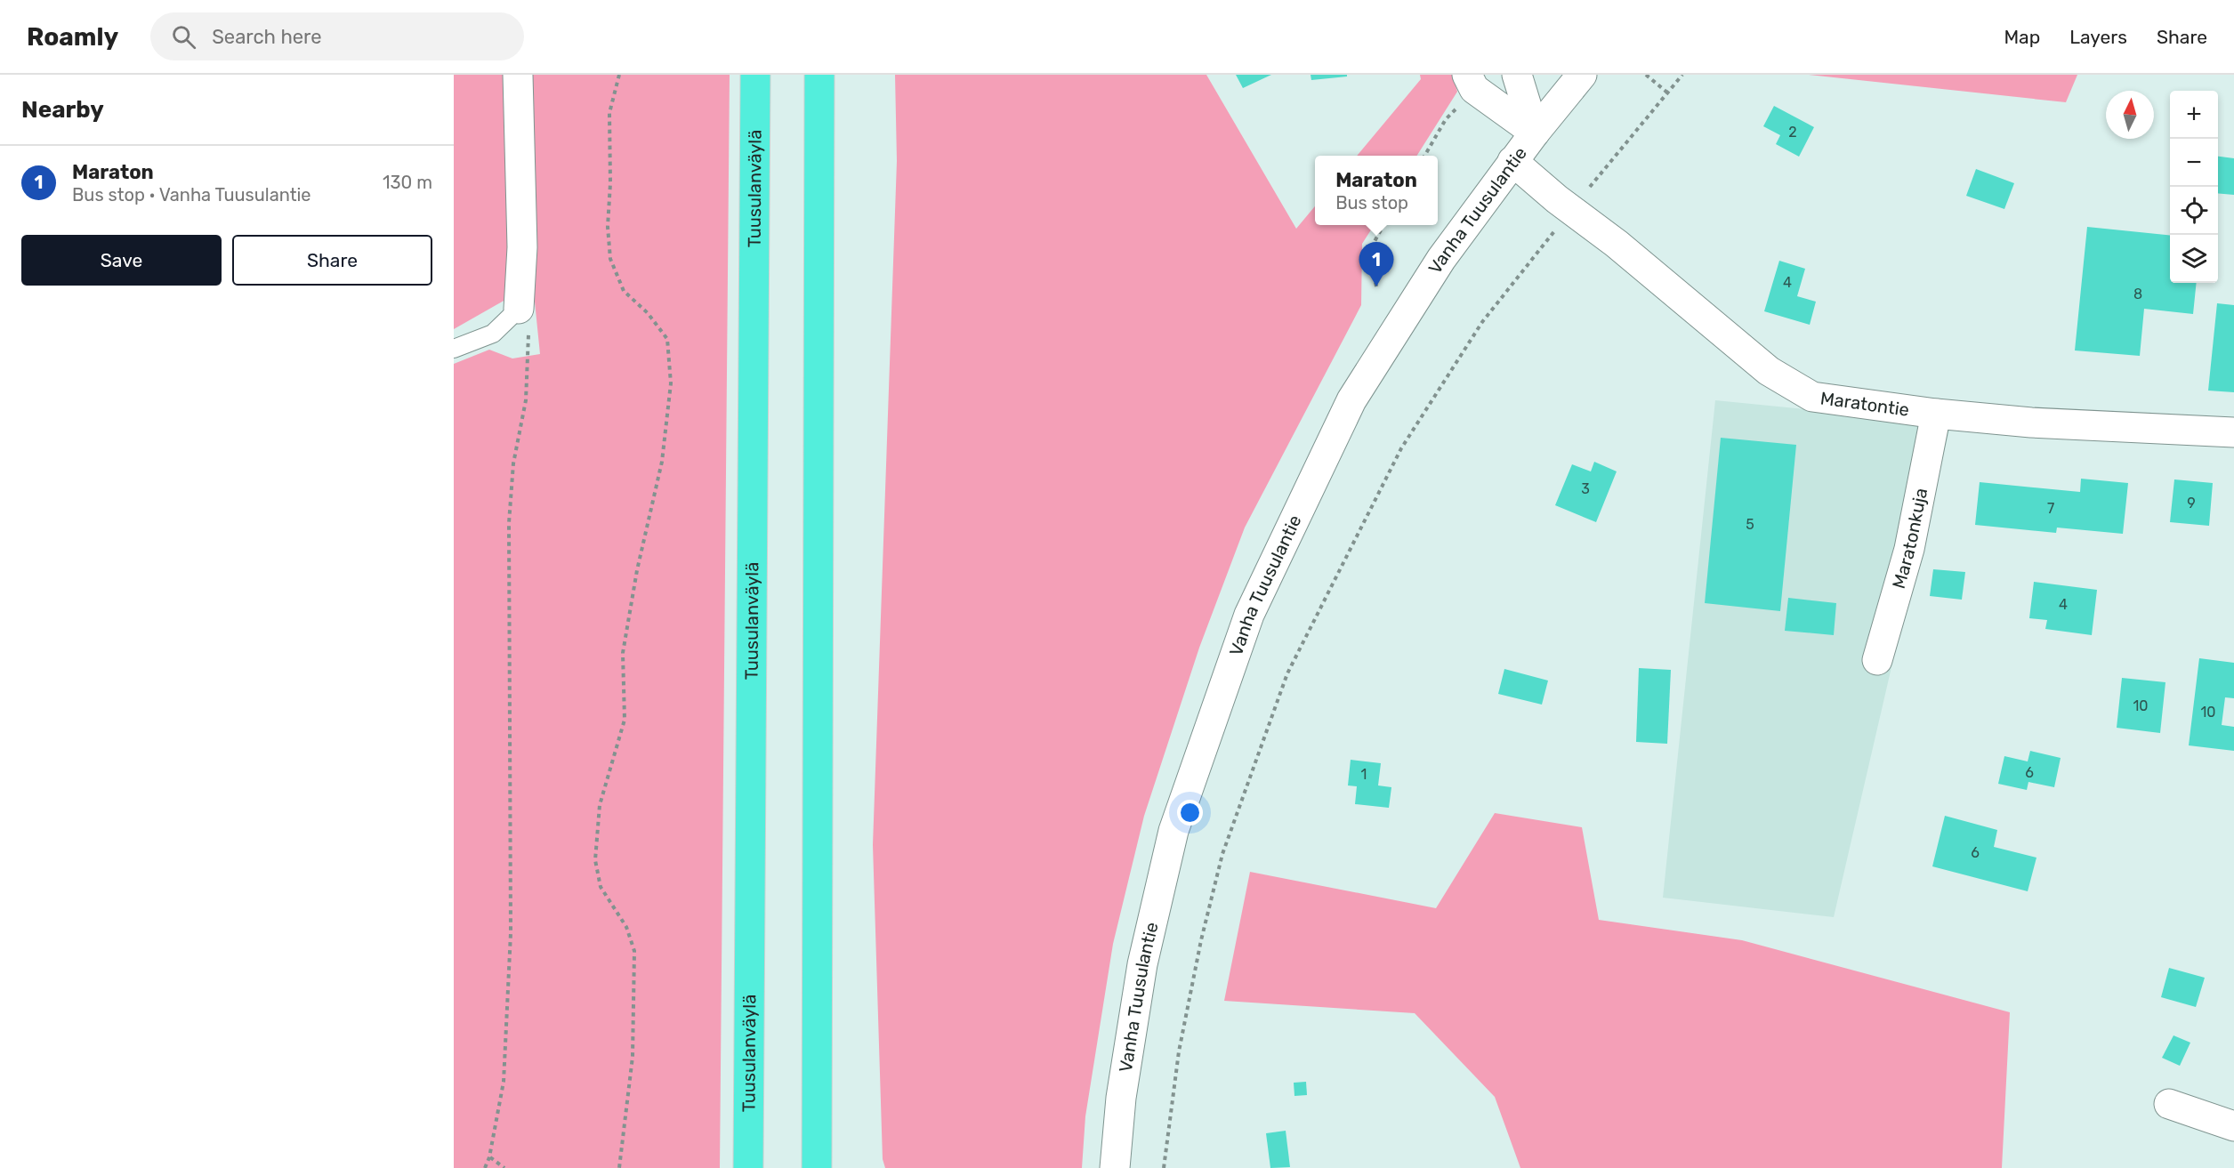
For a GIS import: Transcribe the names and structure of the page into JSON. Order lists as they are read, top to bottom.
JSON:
{
  "streets": {
    "highway": ["Tuusulanväylä"],
    "street": ["Vanha Tuusulantie", "Maratontie", "Maratonkuja"]
  },
  "crossings": [
    ["Vanha Tuusulantie", "Maratontie"],
    ["Maratontie", "Maratonkuja"]
  ],
  "house_numbers": [
    "2",
    "4",
    "8",
    "3",
    "9",
    "7",
    "5",
    "4",
    "10",
    "10",
    "6",
    "1",
    "6"
  ],
  "north": "top",
  "page": {
    "header": "Roamly",
    "search": "Search here",
    "nav": ["Map", "Layers", "Share"],
    "heading": "Nearby",
    "map_buttons": ["+", "−"],
    "list": [
      {
        "mark": "1",
        "name": "Maraton",
        "note": "Bus stop · Vanha Tuusulantie",
        "value": "130 m"
      }
    ],
    "popup": ["Maraton", "Bus stop"],
    "buttons": ["Save", "Share"],
    "pins": "1"
  }
}
